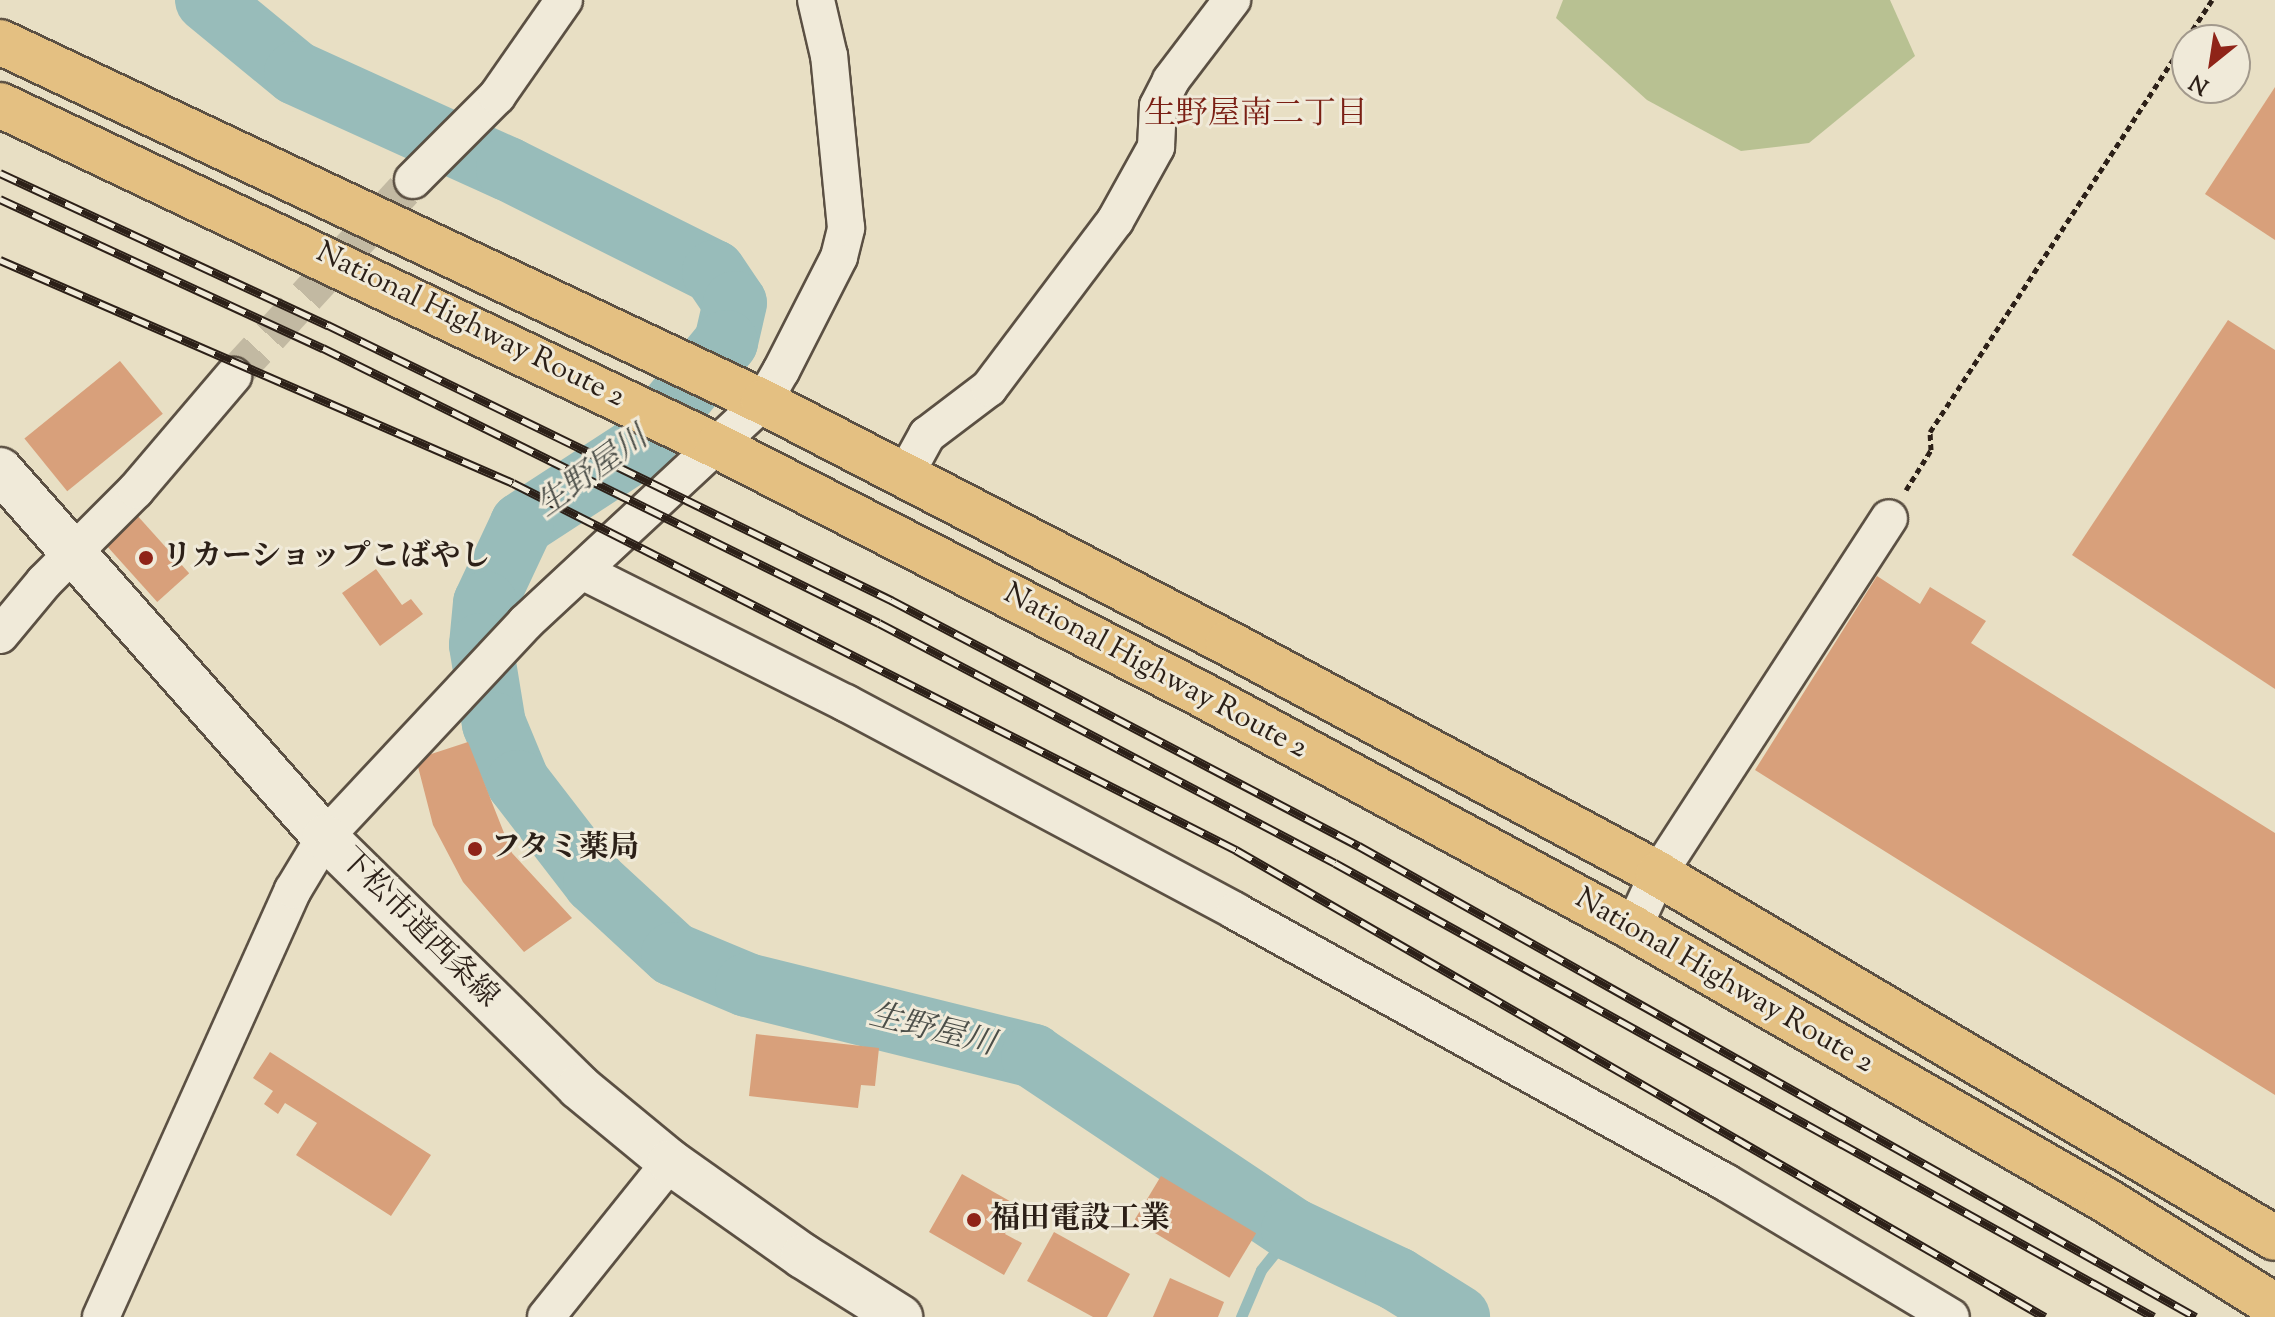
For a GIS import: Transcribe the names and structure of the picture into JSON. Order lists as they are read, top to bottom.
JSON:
{
  "streets": {
    "highway": ["National Highway Route 2"],
    "street": ["下松市道西条線"]
  },
  "districts": ["生野屋南二丁目"],
  "water": ["生野屋川"],
  "places": ["リカーショップこばやし", "フタミ薬局", "福田電設工業"],
  "north": "bottom left"
}
